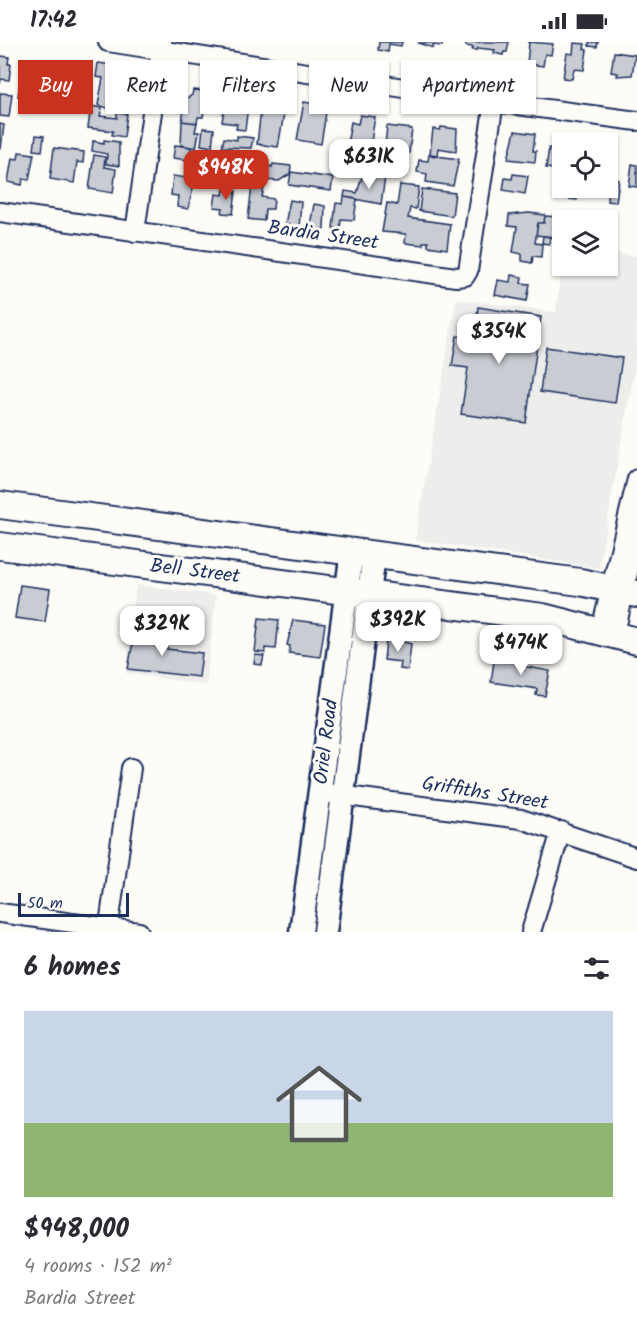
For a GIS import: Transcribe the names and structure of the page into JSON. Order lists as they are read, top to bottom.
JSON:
{
  "streets": {
    "highway": ["Bell Street"],
    "main road": ["Oriel Road"],
    "street": ["Bardia Street", "Griffiths Street"]
  },
  "crossings": [
    ["Bell Street", "Oriel Road"],
    ["Oriel Road", "Griffiths Street"]
  ],
  "scale_bar": "50 m",
  "page": {
    "status": "17:42",
    "chip": [
      "Buy",
      "Rent",
      "Filters",
      "New",
      "Apartment"
    ],
    "price": [
      "$631K",
      "$948K",
      "$354K",
      "$392K",
      "$329K",
      "$474K"
    ],
    "scale": "50 m",
    "heading": "6 homes",
    "list": [
      {
        "name": "$948,000",
        "note": "4 rooms · 152 m² · Bardia Street"
      }
    ]
  }
}
